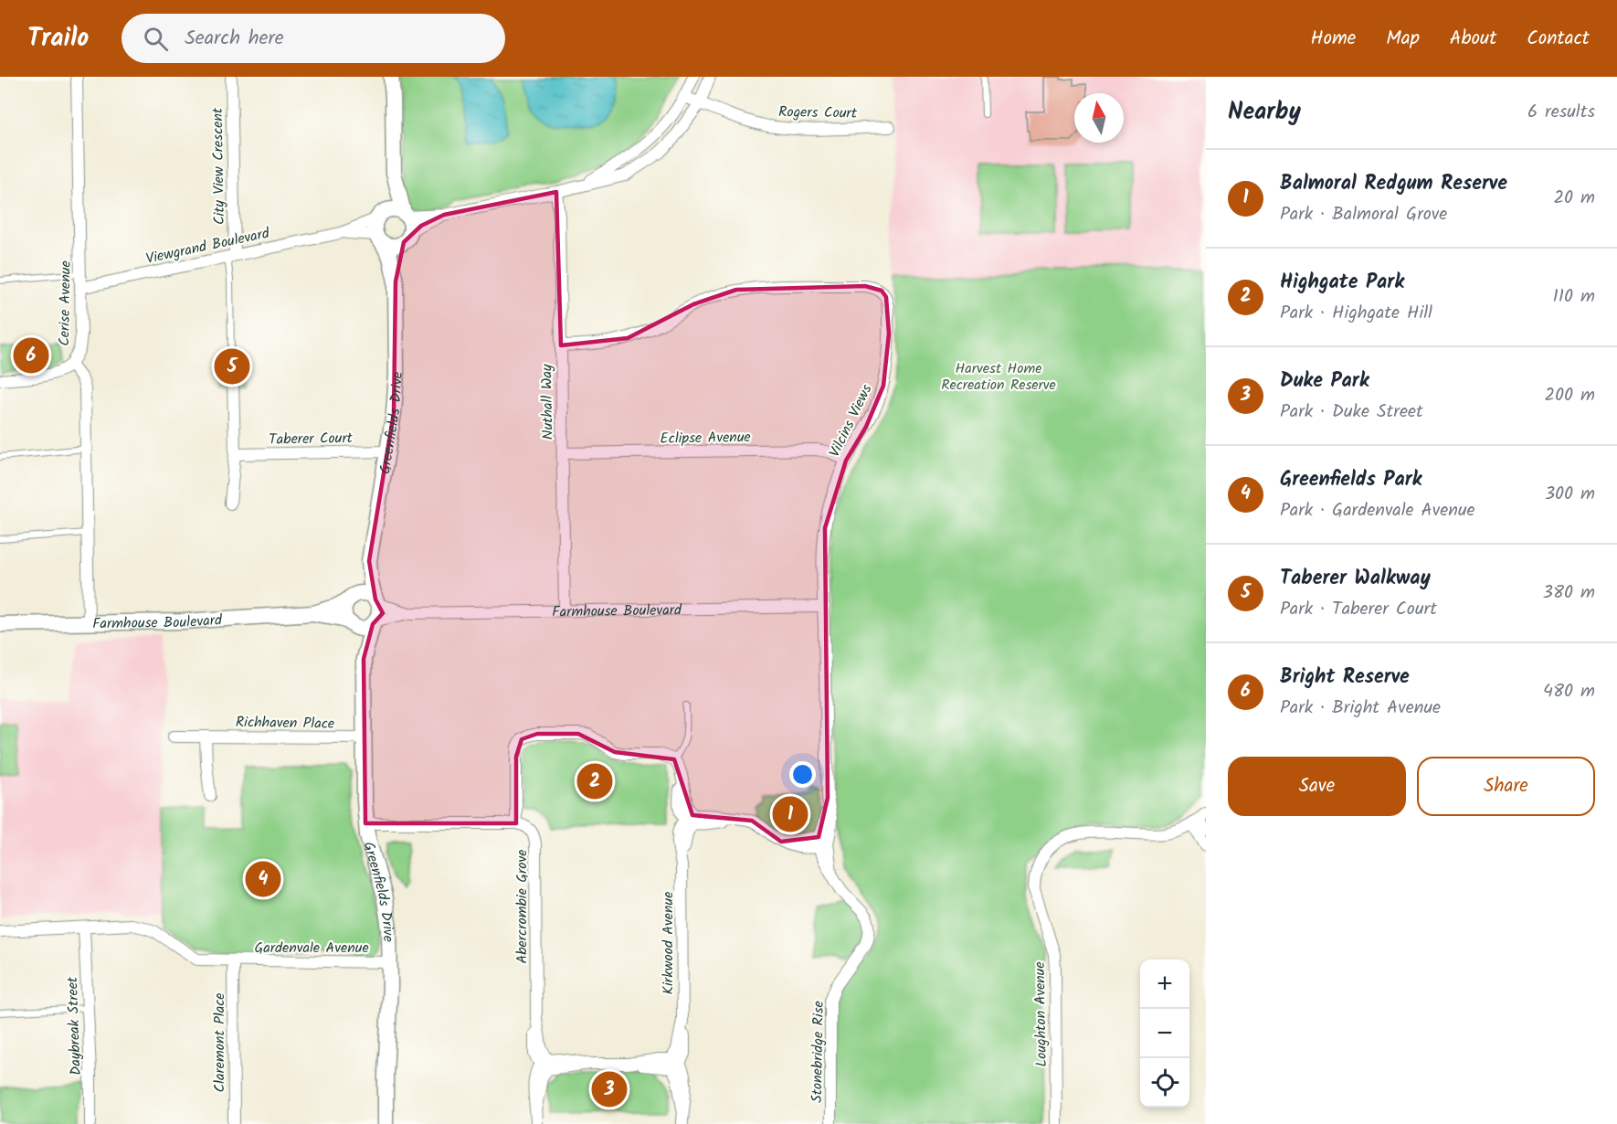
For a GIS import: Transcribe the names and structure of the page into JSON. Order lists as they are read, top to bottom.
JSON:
{
  "streets": {
    "street": [
      "Rogers Court",
      "City View Crescent",
      "Viewgrand Boulevard",
      "Cerise Avenue",
      "Nuthall Way",
      "Vilcins Views",
      "Greenfields Drive",
      "Eclipse Avenue",
      "Taberer Court",
      "Farmhouse Boulevard",
      "Richhaven Place",
      "Abercrombie Grove",
      "Kirkwood Avenue",
      "Gardenvale Avenue",
      "Loughton Avenue",
      "Daybreak Street",
      "Claremont Place",
      "Stonebridge Rise"
    ]
  },
  "crossings": [
    ["City View Crescent", "Viewgrand Boulevard"],
    ["Viewgrand Boulevard", "Cerise Avenue"],
    ["Viewgrand Boulevard", "Greenfields Drive"],
    ["Cerise Avenue", "Farmhouse Boulevard"],
    ["Nuthall Way", "Vilcins Views"],
    ["Nuthall Way", "Eclipse Avenue"],
    ["Nuthall Way", "Farmhouse Boulevard"],
    ["Vilcins Views", "Eclipse Avenue"],
    ["Vilcins Views", "Farmhouse Boulevard"],
    ["Vilcins Views", "Stonebridge Rise"],
    ["Greenfields Drive", "Taberer Court"],
    ["Greenfields Drive", "Farmhouse Boulevard"],
    ["Greenfields Drive", "Richhaven Place"],
    ["Greenfields Drive", "Gardenvale Avenue"],
    ["Gardenvale Avenue", "Daybreak Street"],
    ["Gardenvale Avenue", "Claremont Place"]
  ],
  "parks": ["Harvest Home Recreation Reserve"],
  "north": "top",
  "page": {
    "header": "Trailo",
    "search": "Search here",
    "nav": [
      "Home",
      "Map",
      "About",
      "Contact"
    ],
    "heading": ["Nearby", "6 results"],
    "list": [
      {
        "mark": "1",
        "name": "Balmoral Redgum Reserve",
        "note": "Park · Balmoral Grove",
        "value": "20 m"
      },
      {
        "mark": "2",
        "name": "Highgate Park",
        "note": "Park · Highgate Hill",
        "value": "110 m"
      },
      {
        "mark": "3",
        "name": "Duke Park",
        "note": "Park · Duke Street",
        "value": "200 m"
      },
      {
        "mark": "4",
        "name": "Greenfields Park",
        "note": "Park · Gardenvale Avenue",
        "value": "300 m"
      },
      {
        "mark": "5",
        "name": "Taberer Walkway",
        "note": "Park · Taberer Court",
        "value": "380 m"
      },
      {
        "mark": "6",
        "name": "Bright Reserve",
        "note": "Park · Bright Avenue",
        "value": "480 m"
      }
    ],
    "pins": [
      "6",
      "5",
      "2",
      "1",
      "4",
      "3"
    ],
    "buttons": ["Save", "Share"],
    "map_buttons": ["+", "−"]
  }
}
